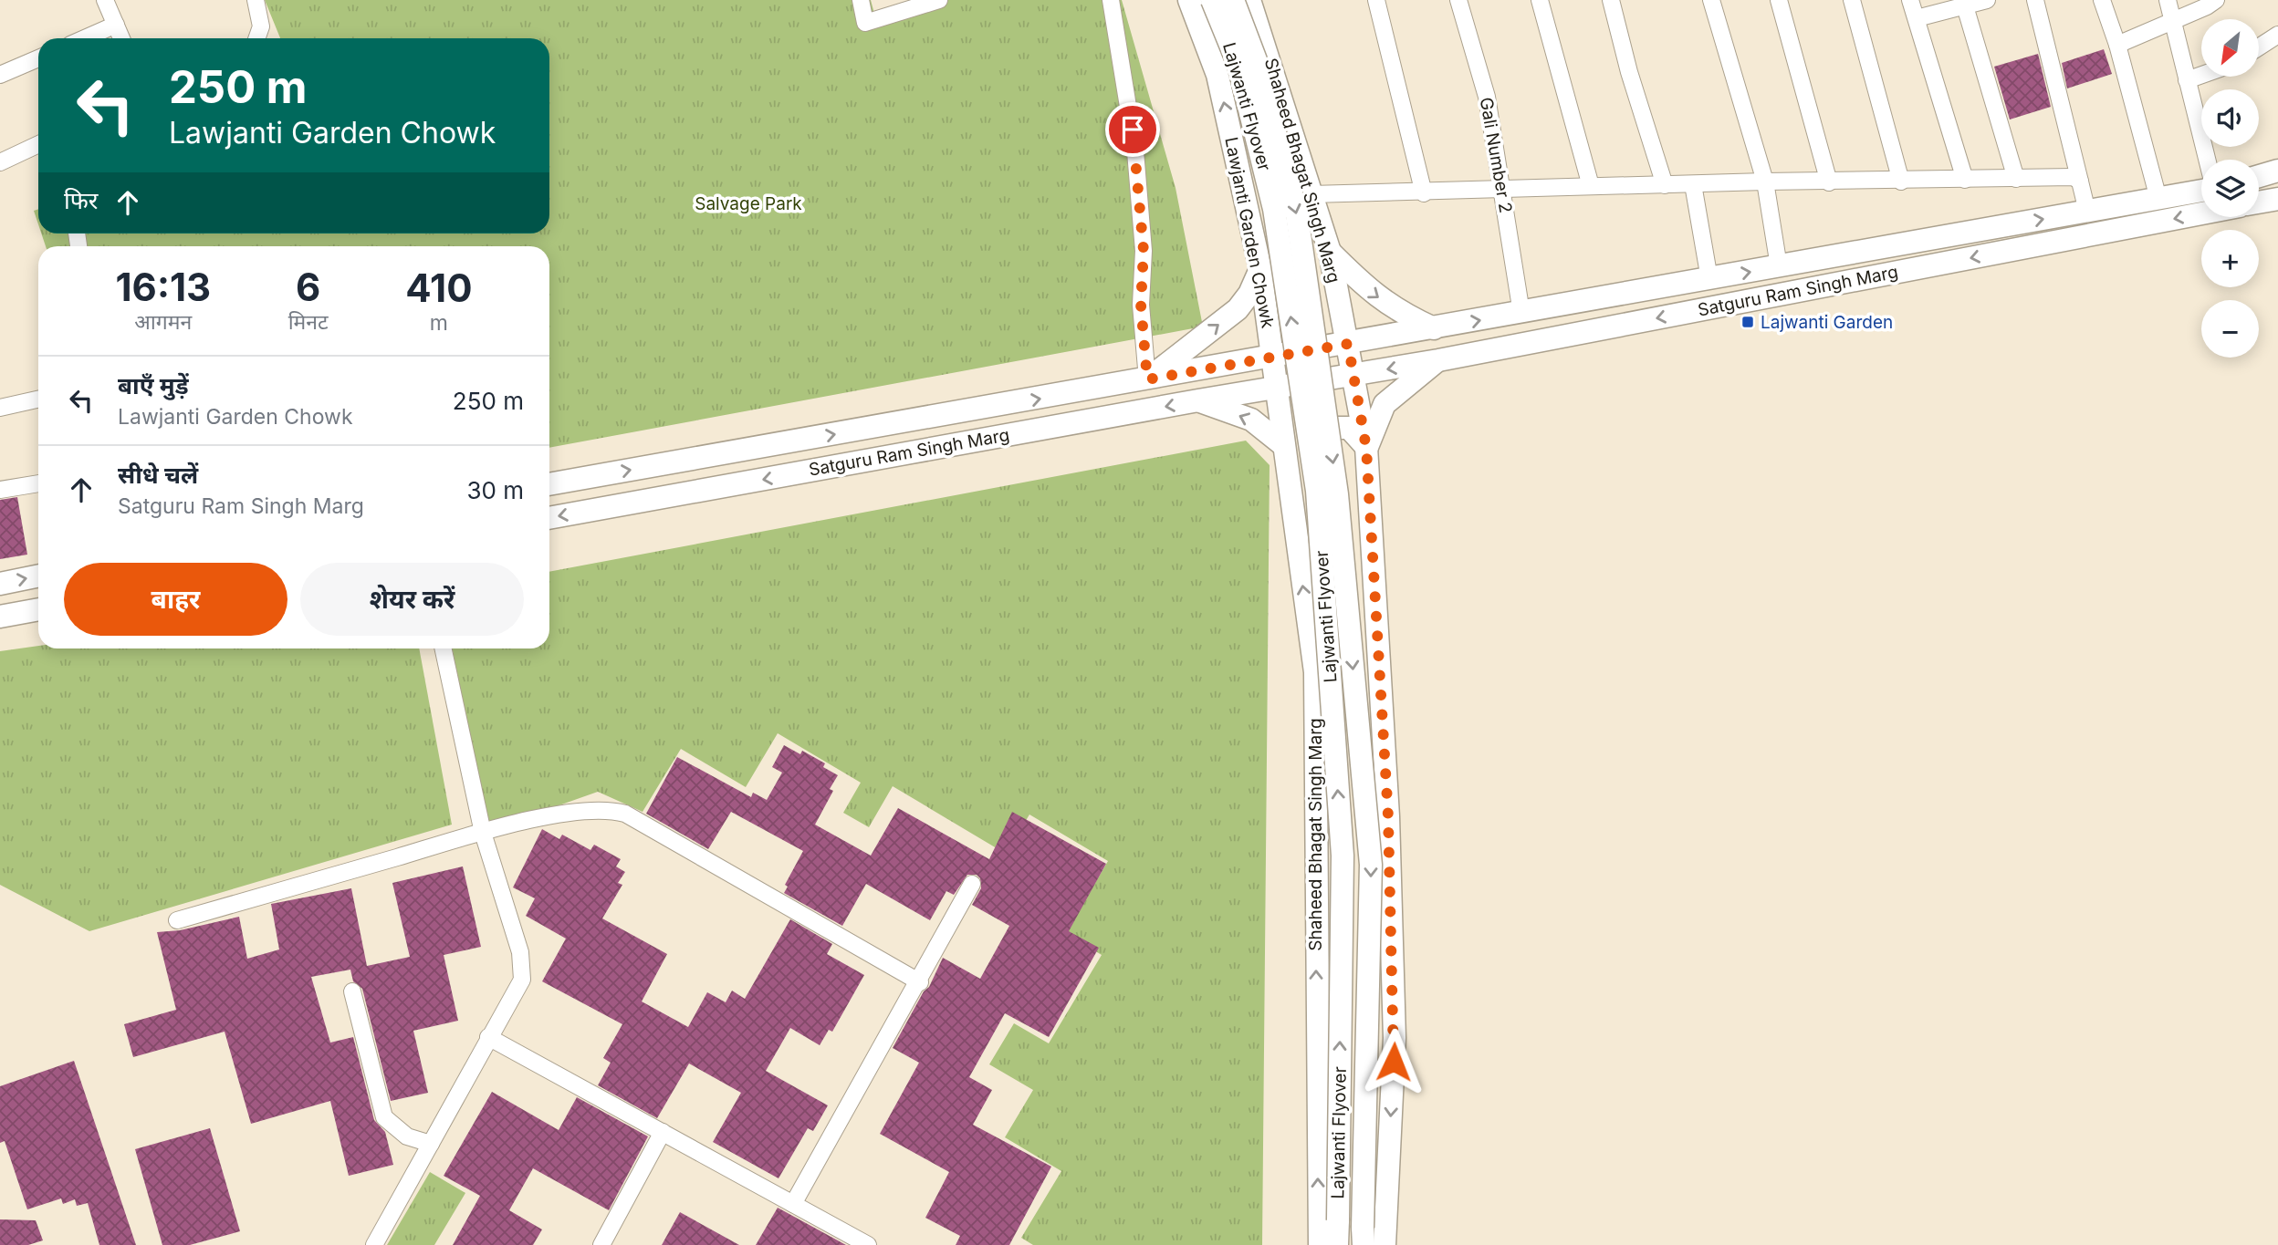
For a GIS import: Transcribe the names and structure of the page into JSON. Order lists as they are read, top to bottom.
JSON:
{
  "streets": {
    "main road": [
      "Lajwanti Flyover",
      "Shaheed Bhagat Singh Marg",
      "Lawjanti Garden Chowk",
      "Satguru Ram Singh Marg"
    ],
    "street": ["Gali Number 2"]
  },
  "crossings": [
    ["Gali Number 2", "Satguru Ram Singh Marg"],
    ["Shaheed Bhagat Singh Marg", "Lawjanti Garden Chowk"],
    ["Shaheed Bhagat Singh Marg", "Satguru Ram Singh Marg"],
    ["Lawjanti Garden Chowk", "Satguru Ram Singh Marg"]
  ],
  "one_way": ["Lawjanti Garden Chowk"],
  "parks": ["Salvage Park"],
  "places": {
    "transit": ["Lajwanti Garden"]
  },
  "north": "bottom left",
  "page": {
    "map_buttons": ["+", "−"],
    "turn": ["250 m", "Lawjanti Garden Chowk"],
    "then": "फिर",
    "eta": [
      "16:13",
      "आगमन",
      "6",
      "मिनट",
      "410",
      "m"
    ],
    "list": [
      {
        "name": "बाएँ मुड़ें",
        "note": "Lawjanti Garden Chowk",
        "value": "250 m"
      },
      {
        "name": "सीधे चलें",
        "note": "Satguru Ram Singh Marg",
        "value": "30 m"
      }
    ],
    "buttons": ["बाहर", "शेयर करें"]
  }
}
